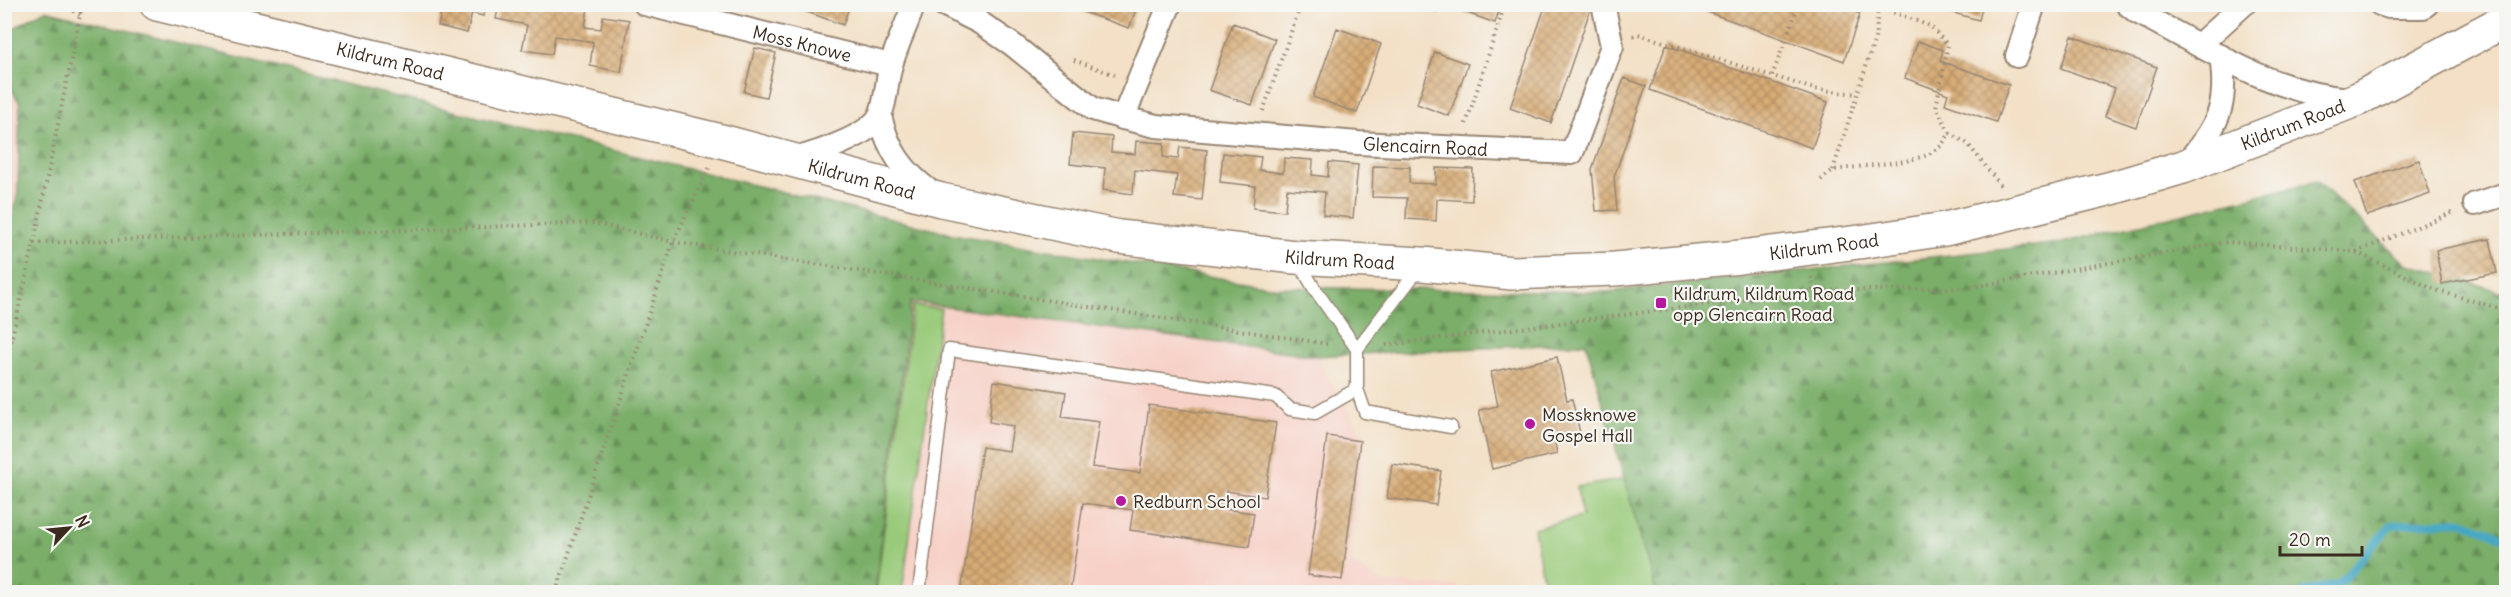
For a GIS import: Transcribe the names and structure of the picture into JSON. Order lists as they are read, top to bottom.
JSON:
{
  "streets": {
    "street": ["Moss Knowe", "Kildrum Road", "Glencairn Road"]
  },
  "places": {
    "transit": ["Kildrum, Kildrum Road opp Glencairn Road"],
    "other": ["Mossknowe Gospel Hall", "Redburn School"]
  },
  "scale_bar": "20 m",
  "north": "top right"
}
